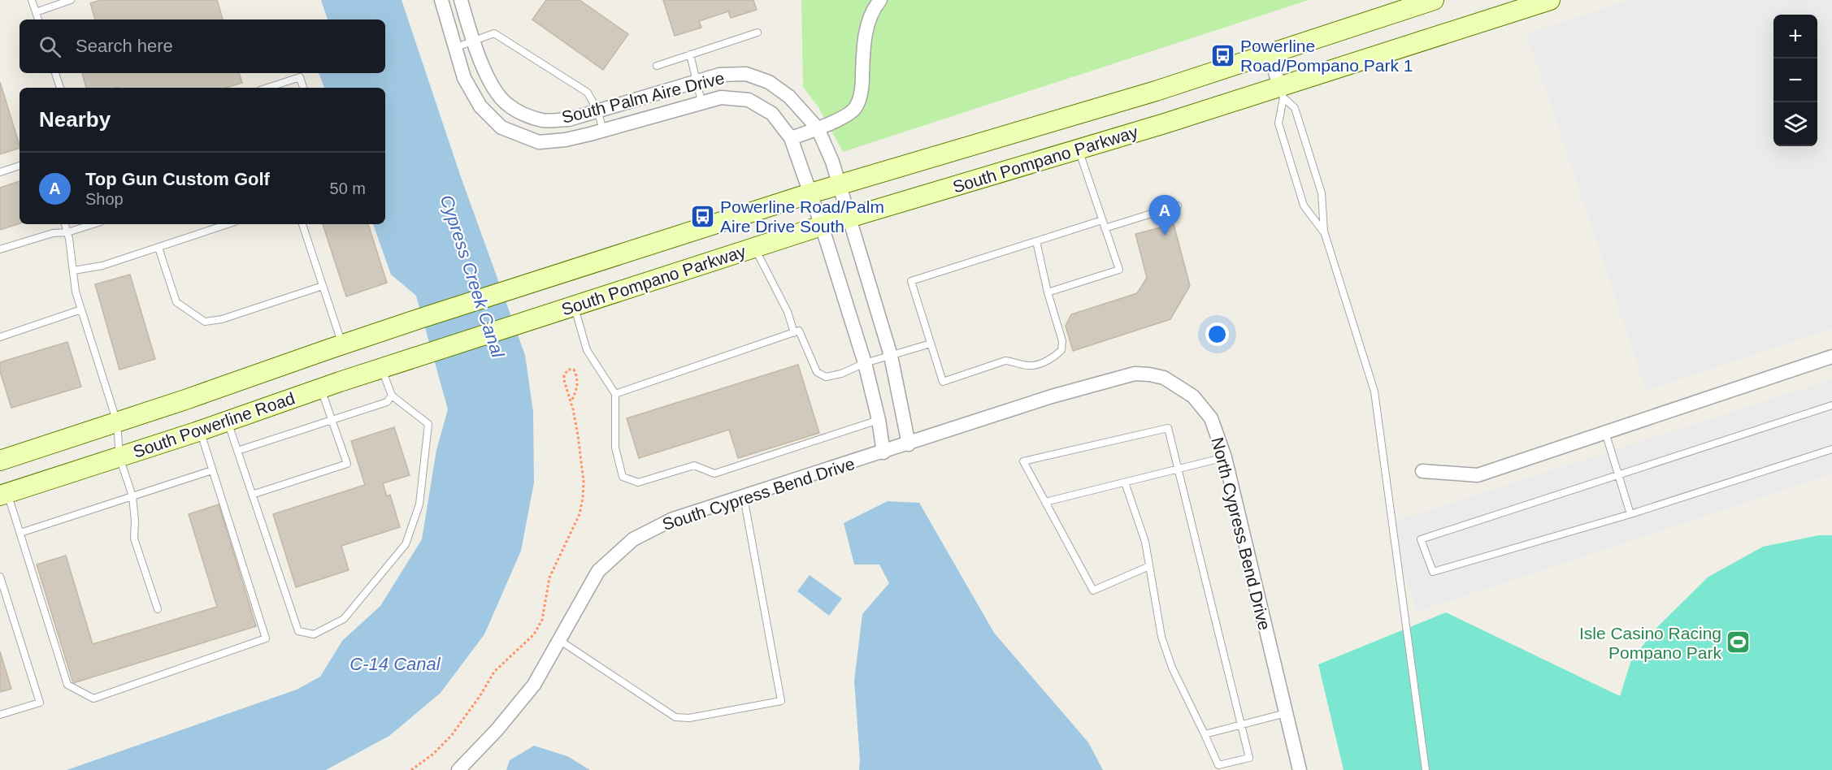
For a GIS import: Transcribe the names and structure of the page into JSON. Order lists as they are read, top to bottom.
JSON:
{
  "streets": {
    "main road": ["South Pompano Parkway", "South Powerline Road"],
    "street": ["South Palm Aire Drive", "South Cypress Bend Drive", "North Cypress Bend Drive"]
  },
  "crossings": [
    ["South Palm Aire Drive", "South Pompano Parkway"],
    ["South Pompano Parkway", "South Powerline Road"],
    ["South Cypress Bend Drive", "North Cypress Bend Drive"]
  ],
  "water": ["Cypress Creek Canal", "C-14 Canal"],
  "places": {
    "bus stop": ["Powerline Road/Pompano Park 1", "Powerline Road/Palm Aire Drive South"],
    "sports": ["Isle Casino Racing Pompano Park"]
  },
  "page": {
    "map_buttons": ["+", "−"],
    "search": "Search here",
    "heading": "Nearby",
    "list": [
      {
        "mark": "A",
        "name": "Top Gun Custom Golf",
        "note": "Shop",
        "value": "50 m"
      }
    ],
    "pins": "A"
  }
}
